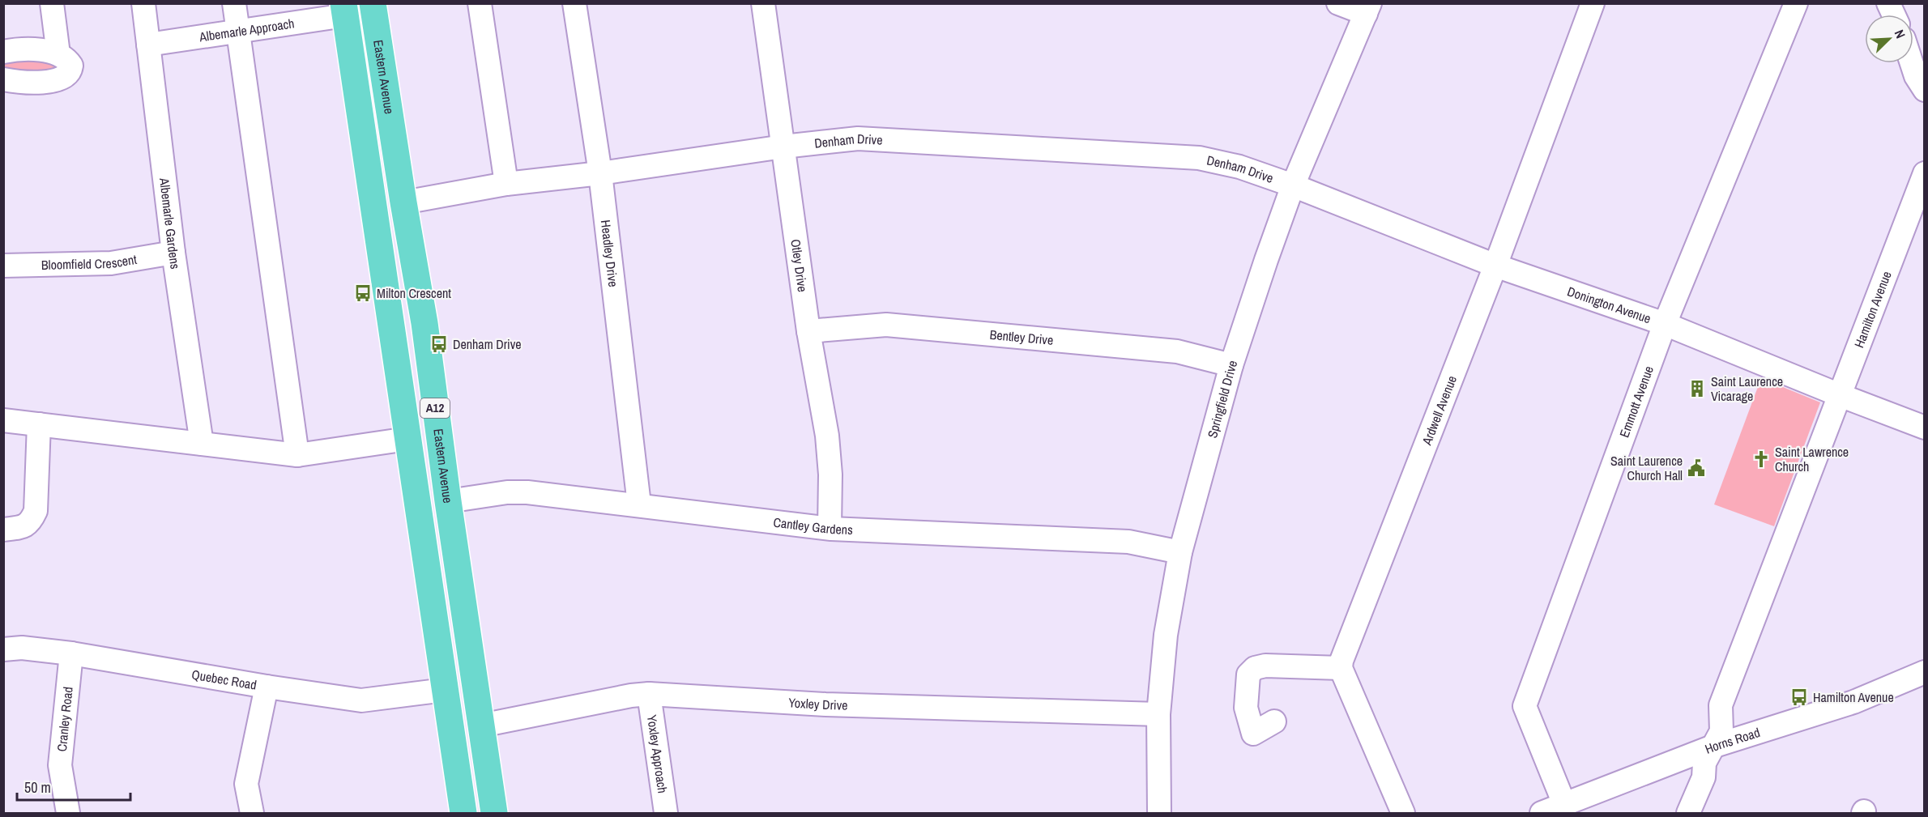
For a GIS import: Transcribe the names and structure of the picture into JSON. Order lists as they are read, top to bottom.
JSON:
{
  "streets": {
    "highway": ["Eastern Avenue", "A12"],
    "street": [
      "Albemarle Approach",
      "Denham Drive",
      "Albemarle Gardens",
      "Headley Drive",
      "Bloomfield Crescent",
      "Otley Drive",
      "Donington Avenue",
      "Hamilton Avenue",
      "Bentley Drive",
      "Springfield Drive",
      "Emmott Avenue",
      "Ardwell Avenue",
      "Cantley Gardens",
      "Quebec Road",
      "Yoxley Drive",
      "Cranley Road",
      "Horns Road",
      "Yoxley Approach"
    ]
  },
  "crossings": [
    ["Albemarle Approach", "Albemarle Gardens"],
    ["Albemarle Approach", "A12"],
    ["Eastern Avenue", "Denham Drive"],
    ["Eastern Avenue", "Cantley Gardens"],
    ["Eastern Avenue", "Yoxley Drive"],
    ["Denham Drive", "Headley Drive"],
    ["Denham Drive", "Otley Drive"],
    ["Denham Drive", "Donington Avenue"],
    ["Denham Drive", "Springfield Drive"],
    ["Albemarle Gardens", "Bloomfield Crescent"],
    ["Headley Drive", "Cantley Gardens"],
    ["Otley Drive", "Bentley Drive"],
    ["Otley Drive", "Cantley Gardens"],
    ["Donington Avenue", "Hamilton Avenue"],
    ["Donington Avenue", "Springfield Drive"],
    ["Donington Avenue", "Emmott Avenue"],
    ["Donington Avenue", "Ardwell Avenue"],
    ["Hamilton Avenue", "Horns Road"],
    ["Bentley Drive", "Springfield Drive"],
    ["Springfield Drive", "Cantley Gardens"],
    ["Springfield Drive", "Yoxley Drive"],
    ["Emmott Avenue", "Horns Road"],
    ["A12", "Quebec Road"],
    ["Quebec Road", "Cranley Road"],
    ["Yoxley Drive", "Yoxley Approach"]
  ],
  "places": {
    "bus stop": ["Milton Crescent", "Denham Drive", "Hamilton Avenue"],
    "building": ["Saint Laurence Vicarage"],
    "church": ["Saint Lawrence Church"],
    "public building": ["Saint Laurence Church Hall"]
  },
  "scale_bar": "50 m",
  "north": "top right"
}
